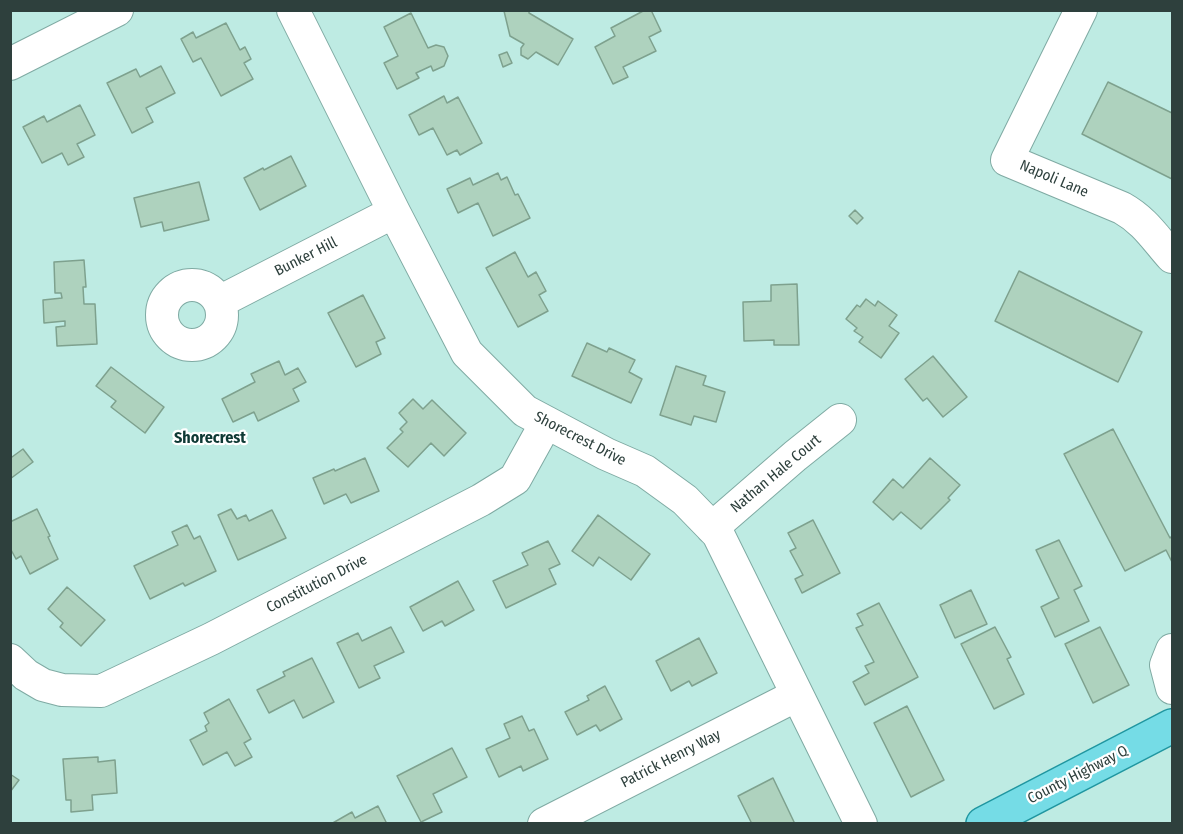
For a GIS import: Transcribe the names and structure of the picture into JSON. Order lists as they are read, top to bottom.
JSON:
{
  "streets": {
    "main road": ["County Highway Q"],
    "street": [
      "Napoli Lane",
      "Bunker Hill",
      "Shorecrest Drive",
      "Nathan Hale Court",
      "Constitution Drive",
      "Patrick Henry Way"
    ]
  },
  "crossings": [
    ["Bunker Hill", "Shorecrest Drive"],
    ["Shorecrest Drive", "Nathan Hale Court"],
    ["Shorecrest Drive", "Constitution Drive"],
    ["Shorecrest Drive", "Patrick Henry Way"]
  ],
  "districts": ["Shorecrest"]
}
